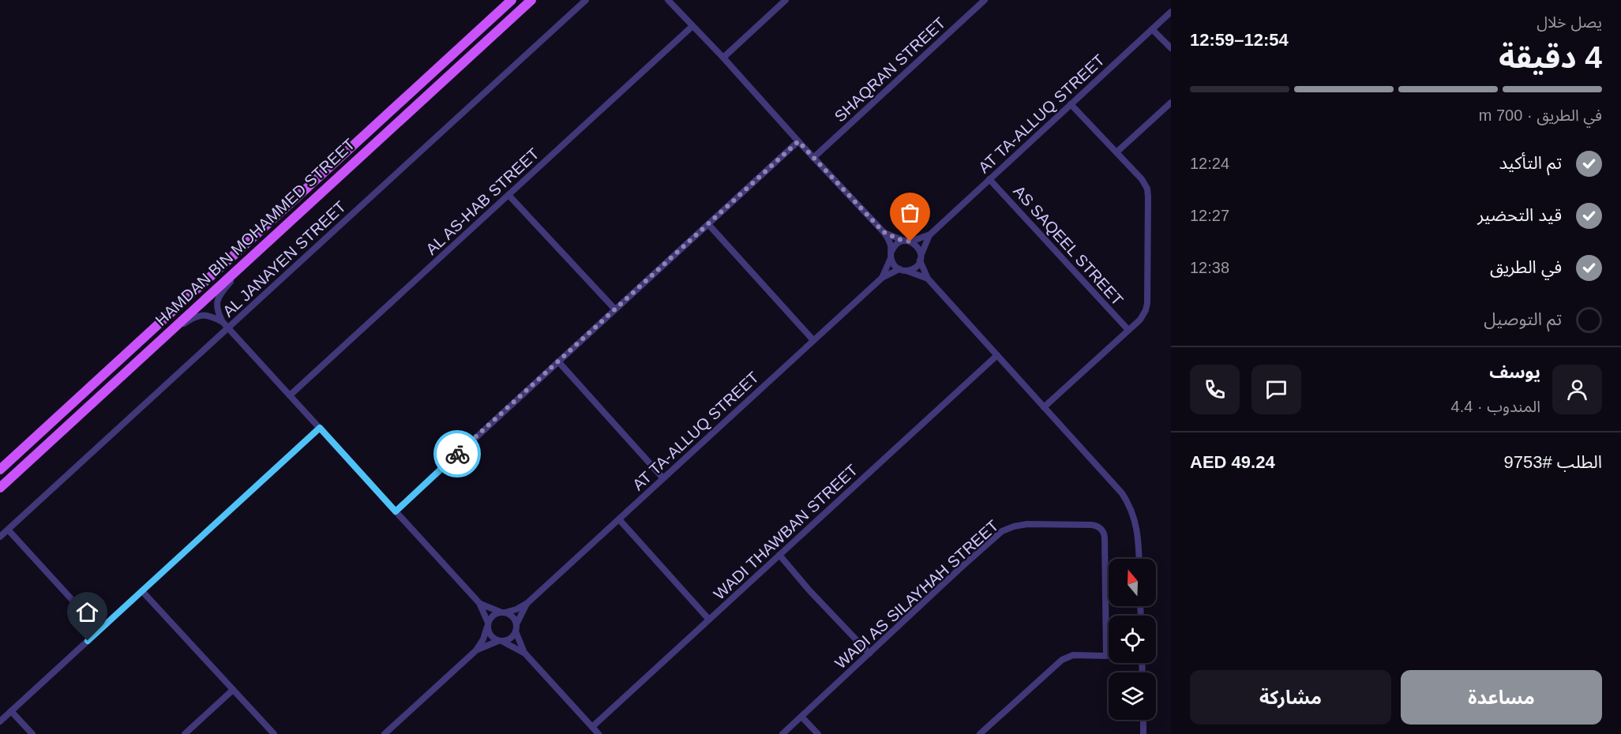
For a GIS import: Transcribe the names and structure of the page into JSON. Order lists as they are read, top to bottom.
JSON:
{
  "streets": {
    "main road": ["HAMDAN BIN MOHAMMED STREET"],
    "street": [
      "SHAQRAN STREET",
      "AT TA-ALLUQ STREET",
      "AL AS-HAB STREET",
      "AS SAQEEL STREET",
      "AL JANAYEN STREET",
      "WADI THAWBAN STREET",
      "WADI AS SILAYHAH STREET"
    ]
  },
  "crossings": [
    ["AT TA-ALLUQ STREET", "AS SAQEEL STREET"]
  ],
  "north": "top",
  "page": {
    "heading": ["4 دقيقة", "يصل خلال", "12:54–12:59"],
    "panel": [
      "يوسف",
      "المندوب · 4.4",
      "الطلب #9753",
      "AED 49.24"
    ],
    "bar": "في الطريق · 700 m",
    "list": [
      ["تم التأكيد", "12:24"],
      ["قيد التحضير", "12:27"],
      ["في الطريق", "12:38"],
      "تم التوصيل"
    ],
    "buttons": ["مساعدة", "مشاركة"]
  }
}
